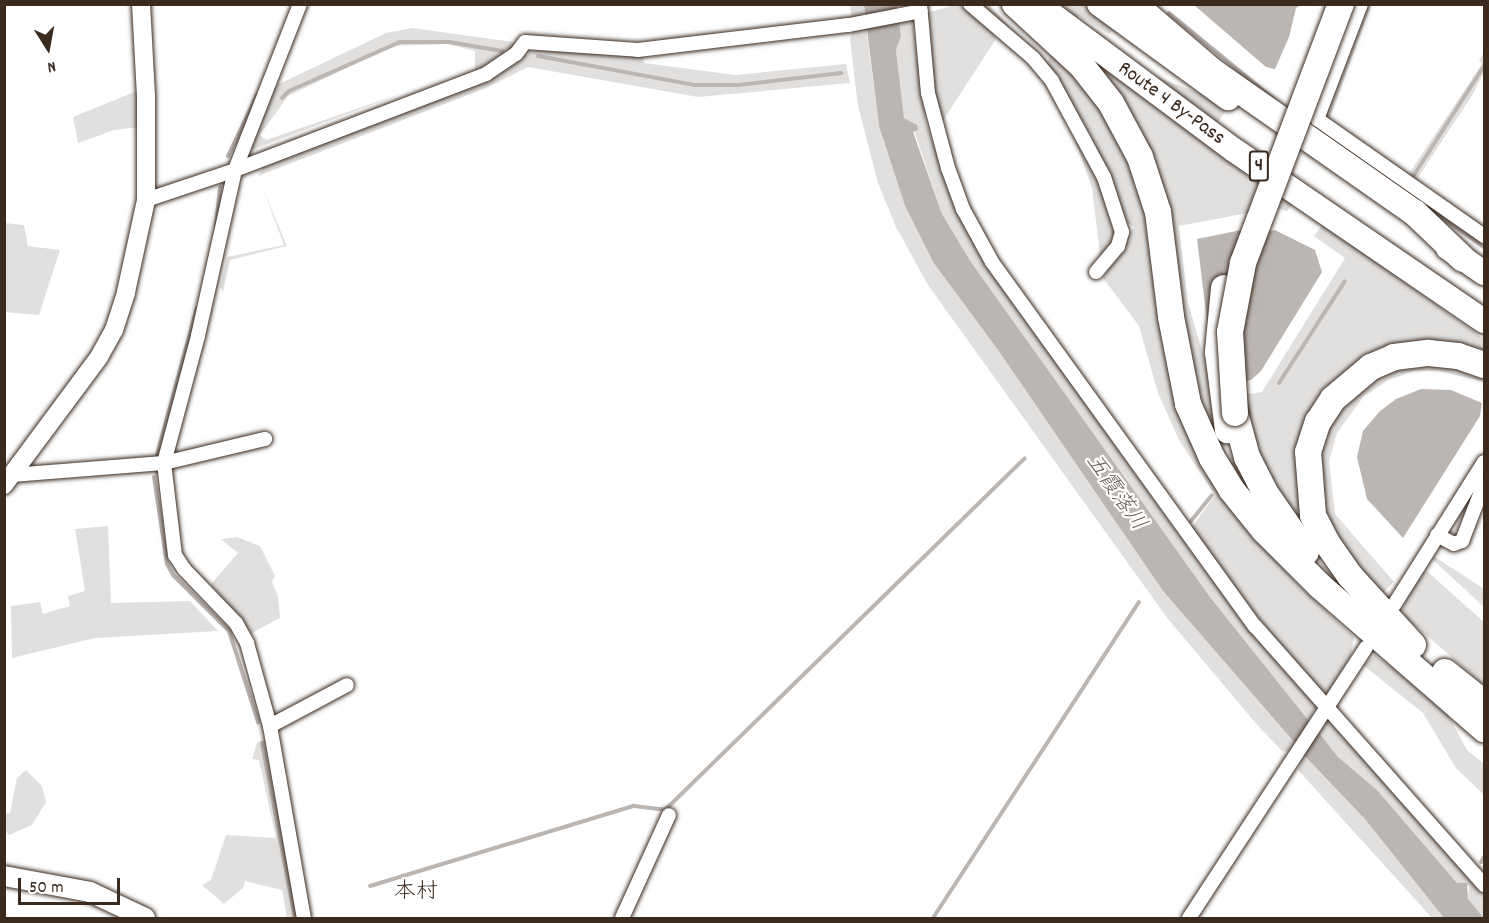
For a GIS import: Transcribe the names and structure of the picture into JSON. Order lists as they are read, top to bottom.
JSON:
{
  "streets": {
    "highway": ["Route 4 By-Pass", "4"]
  },
  "districts": ["本村"],
  "water": ["五霞落川"],
  "scale_bar": "50 m",
  "north": "bottom"
}
